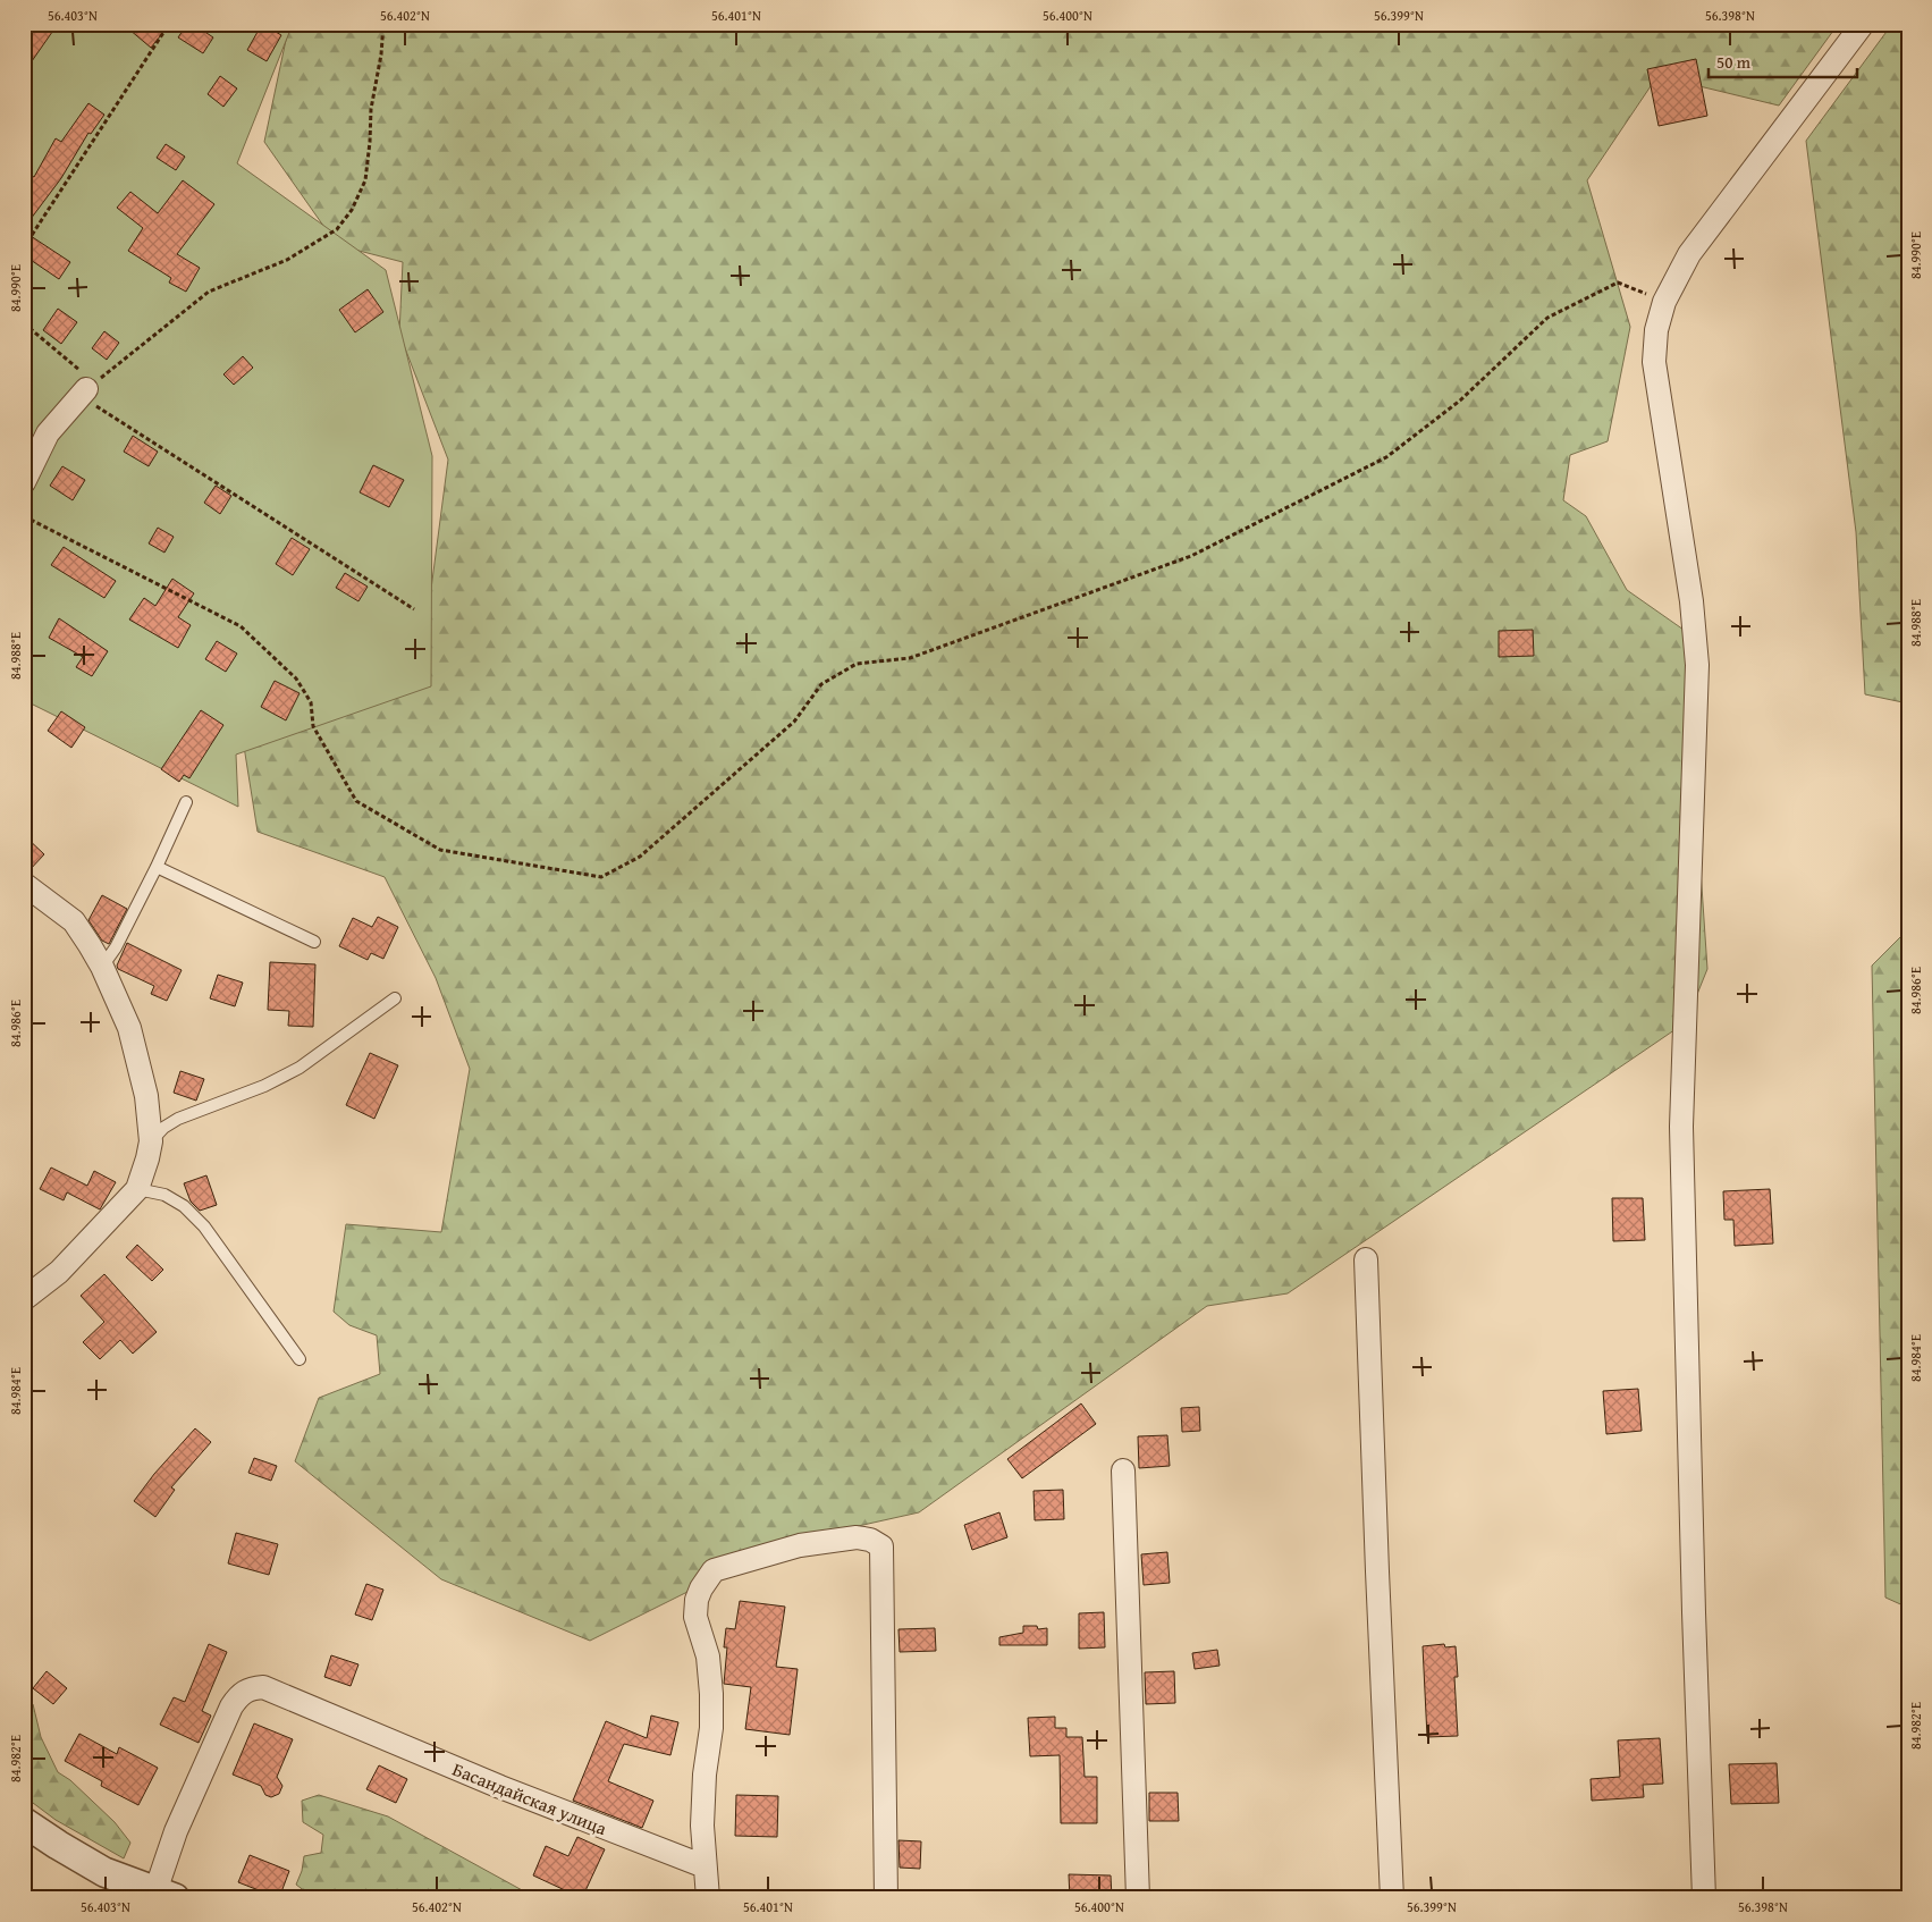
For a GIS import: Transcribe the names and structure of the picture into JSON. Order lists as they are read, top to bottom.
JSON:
{
  "streets": {
    "street": ["Басандайская улица"]
  },
  "scale_bar": "50 m",
  "coordinates": [
    "56.403°N",
    "56.402°N",
    "56.401°N",
    "56.400°N",
    "56.399°N",
    "56.398°N",
    "84.990°E",
    "84.988°E",
    "84.986°E",
    "84.984°E",
    "84.982°E"
  ]
}
